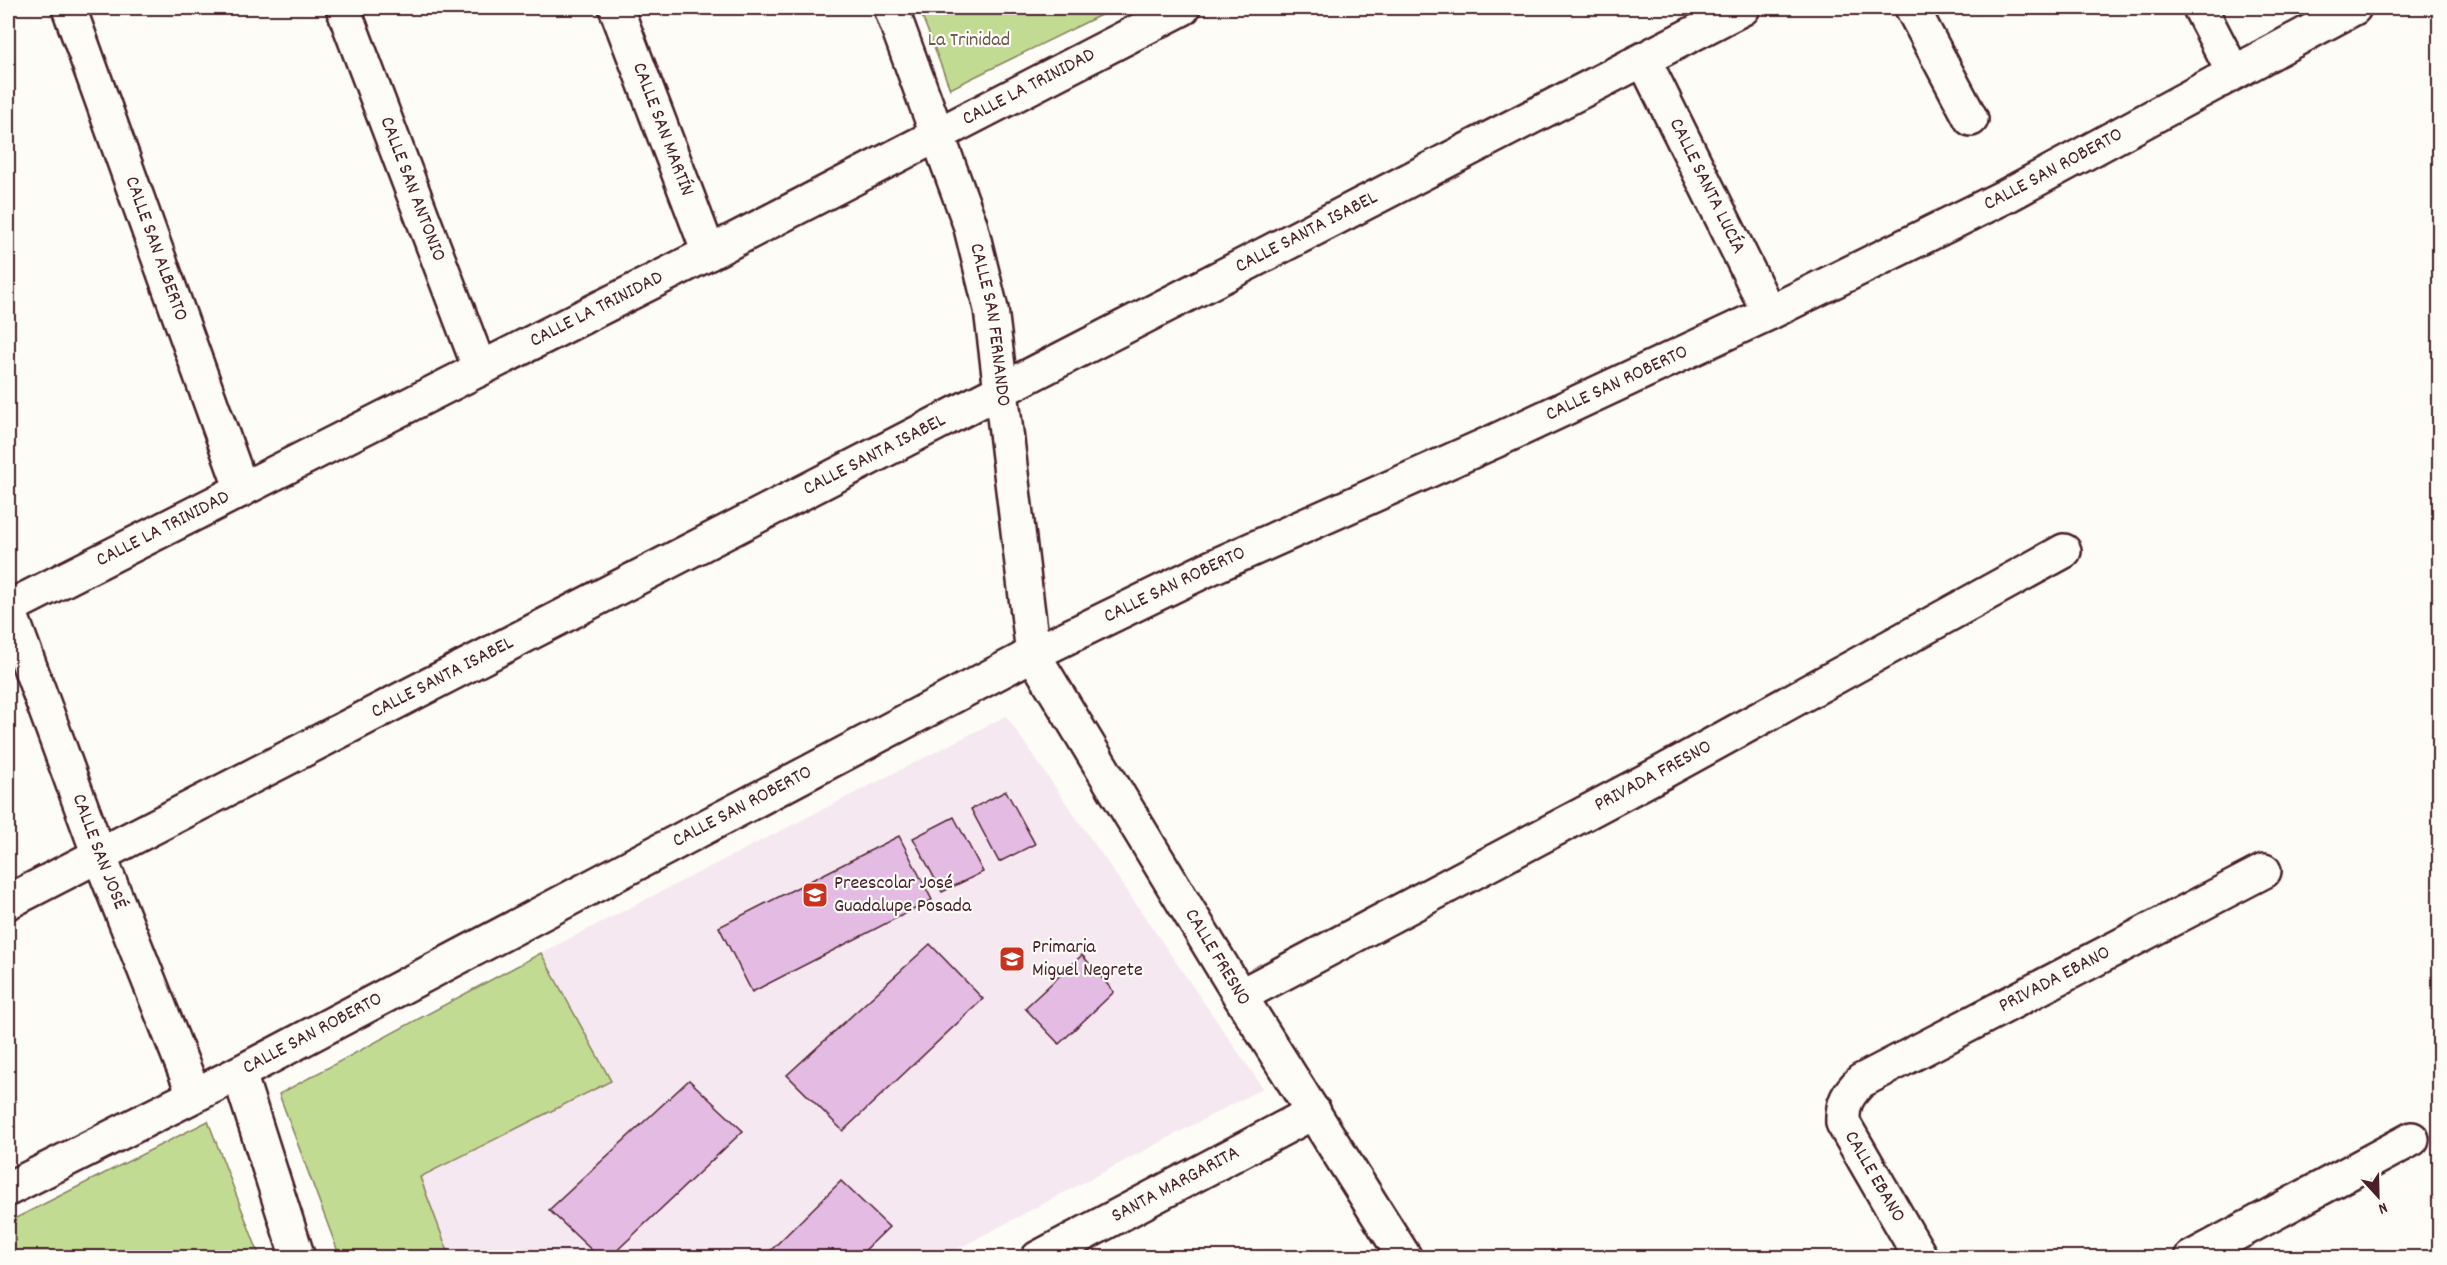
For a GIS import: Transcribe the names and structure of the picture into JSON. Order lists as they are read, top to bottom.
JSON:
{
  "streets": {
    "street": [
      "CALLE LA TRINIDAD",
      "CALLE SAN MARTÍN",
      "CALLE SAN ROBERTO",
      "CALLE SANTA LUCÍA",
      "CALLE SAN ANTONIO",
      "CALLE SANTA ISABEL",
      "CALLE SAN ALBERTO",
      "CALLE SAN FERNANDO",
      "PRIVADA FRESNO",
      "CALLE SAN JOSÉ",
      "CALLE FRESNO",
      "PRIVADA EBANO",
      "CALLE EBANO",
      "SANTA MARGARITA"
    ]
  },
  "crossings": [
    ["CALLE LA TRINIDAD", "CALLE SAN MARTÍN"],
    ["CALLE LA TRINIDAD", "CALLE SAN ANTONIO"],
    ["CALLE LA TRINIDAD", "CALLE SAN ALBERTO"],
    ["CALLE LA TRINIDAD", "CALLE SAN FERNANDO"],
    ["CALLE LA TRINIDAD", "CALLE SAN JOSÉ"],
    ["CALLE SAN ROBERTO", "CALLE SANTA LUCÍA"],
    ["CALLE SAN ROBERTO", "CALLE SAN FERNANDO"],
    ["CALLE SAN ROBERTO", "CALLE SAN JOSÉ"],
    ["CALLE SAN ROBERTO", "CALLE FRESNO"],
    ["CALLE SANTA LUCÍA", "CALLE SANTA ISABEL"],
    ["CALLE SANTA ISABEL", "CALLE SAN FERNANDO"],
    ["CALLE SANTA ISABEL", "CALLE SAN JOSÉ"],
    ["CALLE SAN FERNANDO", "CALLE FRESNO"],
    ["PRIVADA FRESNO", "CALLE FRESNO"],
    ["CALLE FRESNO", "SANTA MARGARITA"],
    ["PRIVADA EBANO", "CALLE EBANO"]
  ],
  "parks": ["La Trinidad"],
  "places": {
    "school or university": ["Preescolar José Guadalupe Posada", "Primaria Miguel Negrete"]
  },
  "north": "bottom"
}
